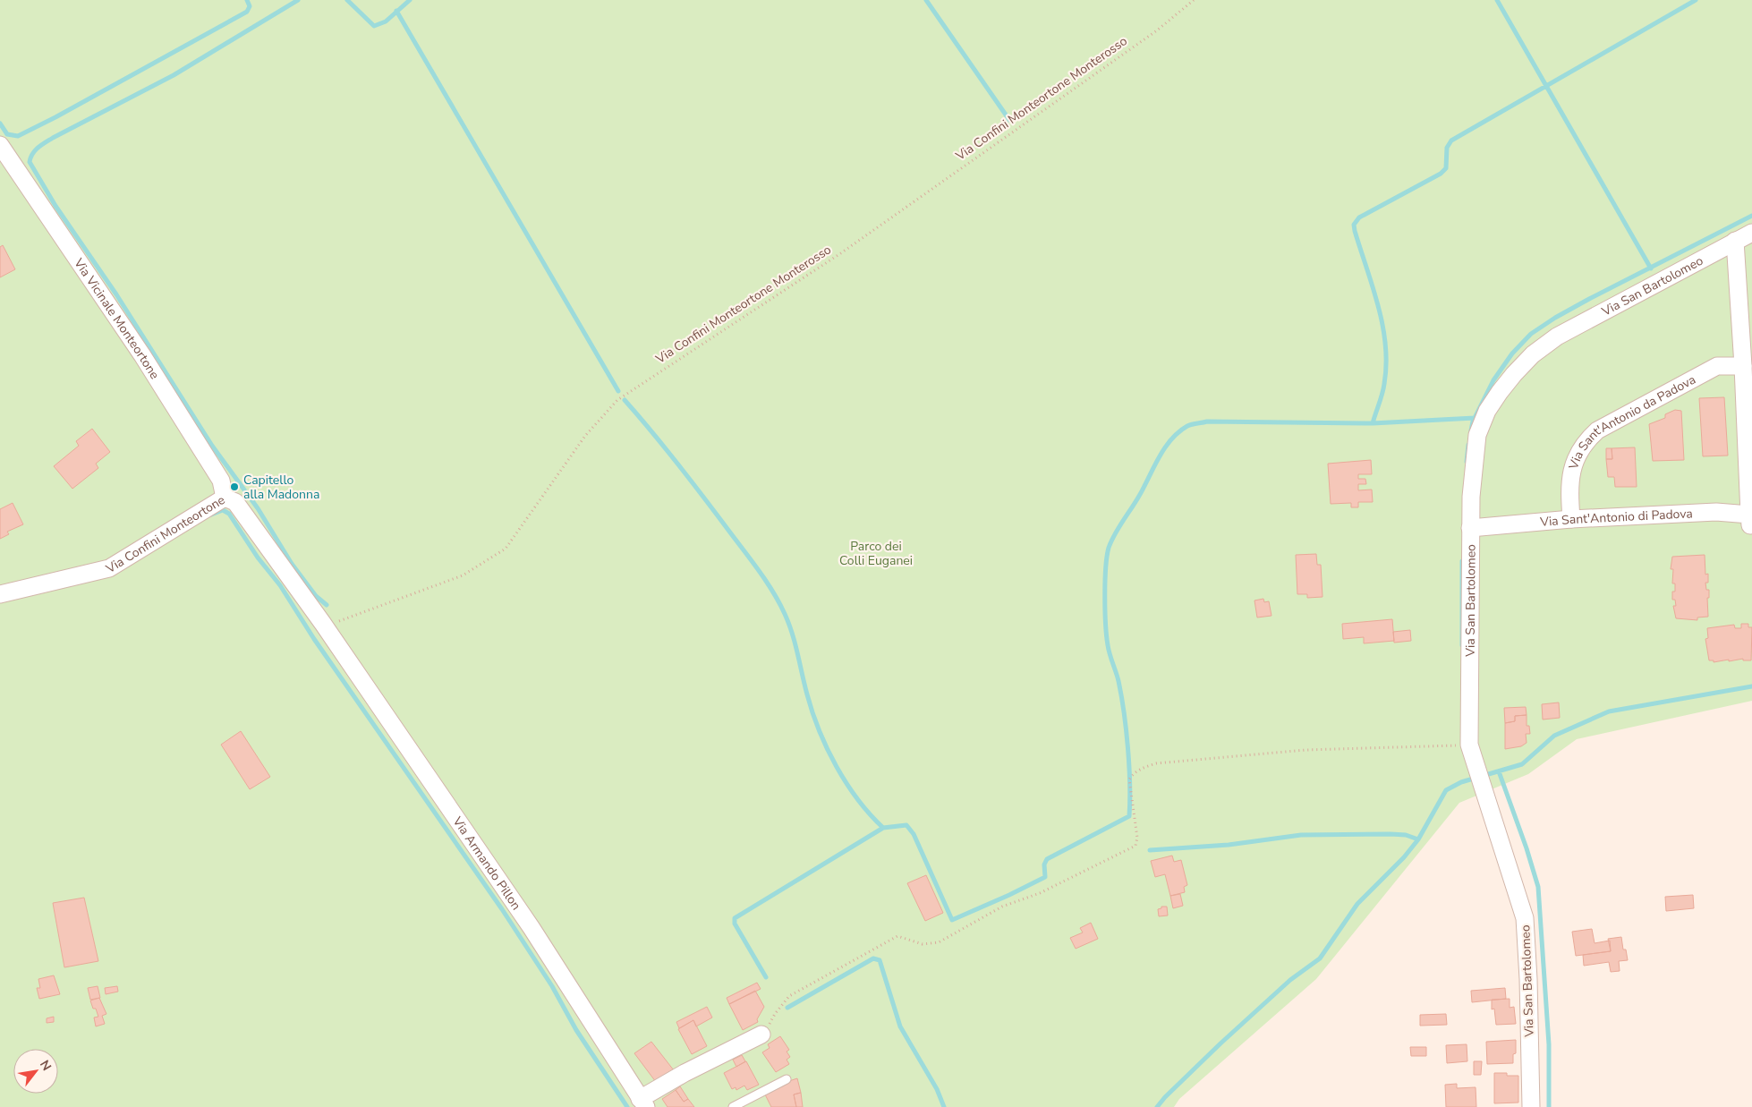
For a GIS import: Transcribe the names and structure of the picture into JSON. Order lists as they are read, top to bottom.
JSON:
{
  "streets": {
    "street": [
      "Via San Bartolomeo",
      "Via Vicinale Monteortone",
      "Via Sant'Antonio da Padova",
      "Via Sant'Antonio di Padova",
      "Via Confini Monteortone",
      "Via Armando Pillon"
    ],
    "path": ["Via Confini Monteortone Monterosso"]
  },
  "crossings": [
    ["Via Confini Monteortone Monterosso", "Via Confini Monteortone"],
    ["Via Confini Monteortone Monterosso", "Via Armando Pillon"],
    ["Via San Bartolomeo", "Via Sant'Antonio di Padova"],
    ["Via Vicinale Monteortone", "Via Confini Monteortone"],
    ["Via Sant'Antonio da Padova", "Via Sant'Antonio di Padova"],
    ["Via Confini Monteortone", "Via Armando Pillon"]
  ],
  "parks": ["Parco dei Colli Euganei"],
  "places": ["Capitello alla Madonna"],
  "north": "top right"
}
